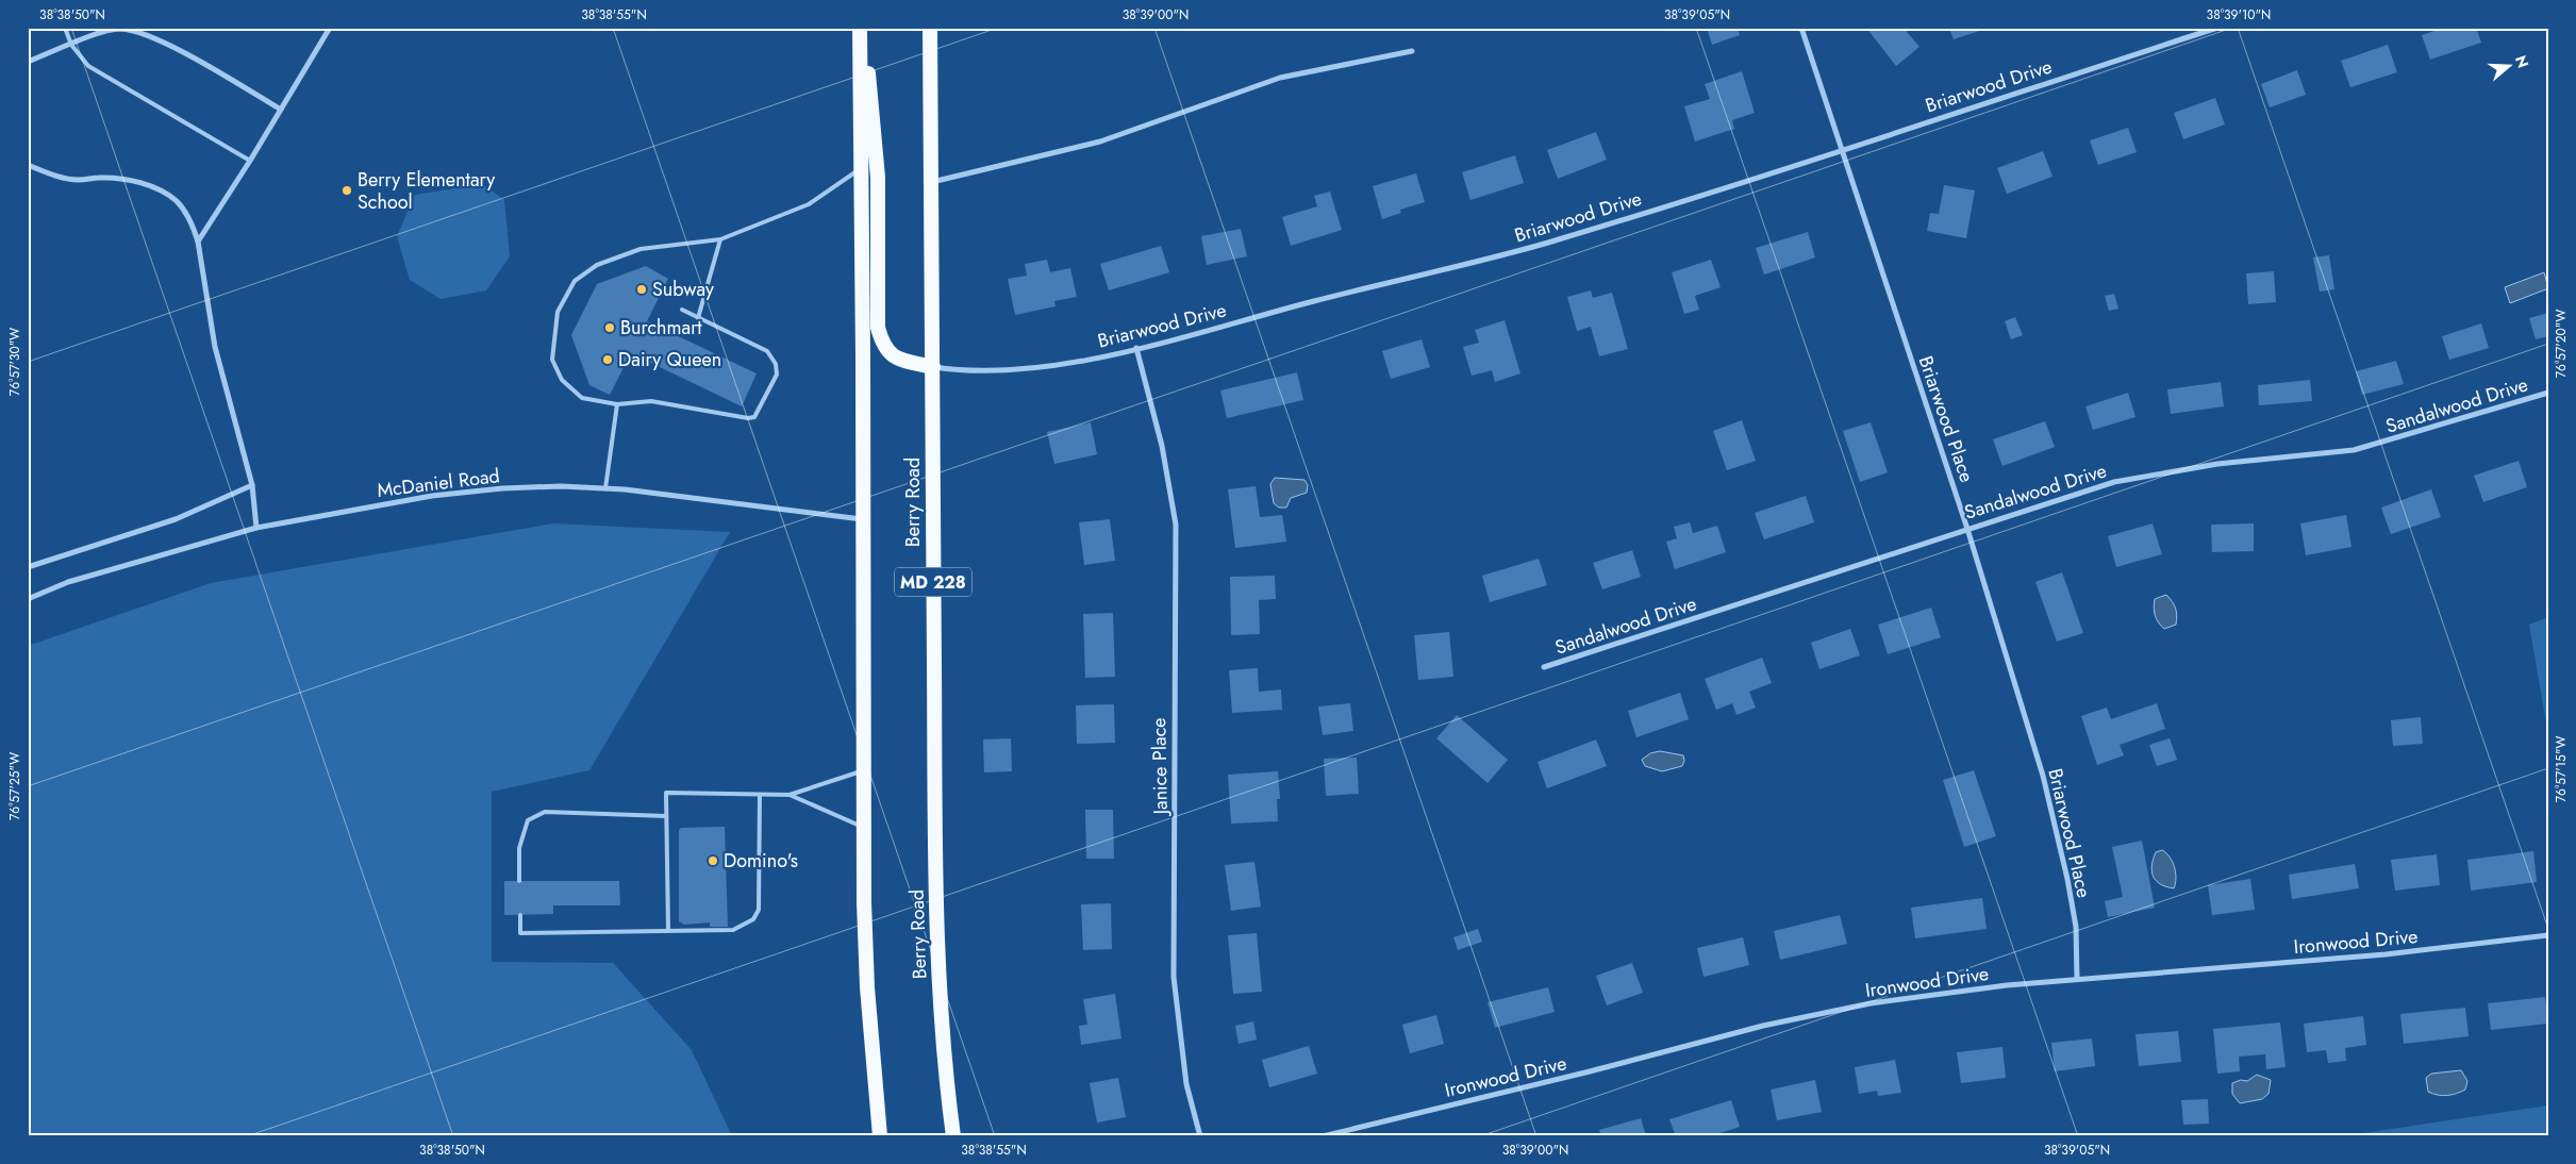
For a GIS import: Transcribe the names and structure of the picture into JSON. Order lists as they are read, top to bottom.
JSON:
{
  "streets": {
    "highway": ["Berry Road", "MD 228"],
    "street": [
      "Briarwood Drive",
      "Sandalwood Drive",
      "Briarwood Place",
      "McDaniel Road",
      "Janice Place",
      "Ironwood Drive"
    ]
  },
  "crossings": [
    ["Briarwood Drive", "Briarwood Place"],
    ["Briarwood Drive", "Berry Road"],
    ["Briarwood Drive", "Janice Place"],
    ["Sandalwood Drive", "Briarwood Place"],
    ["Briarwood Place", "Ironwood Drive"]
  ],
  "places": [
    "Berry Elementary School",
    "Subway",
    "Burchmart",
    "Dairy Queen",
    "Domino's"
  ],
  "north": "right",
  "coordinates": [
    "38°38'50\"N",
    "38°38'55\"N",
    "38°39'00\"N",
    "38°39'05\"N",
    "38°39'10\"N",
    "76°57'20\"W",
    "76°57'30\"W",
    "76°57'15\"W",
    "76°57'25\"W"
  ]
}
